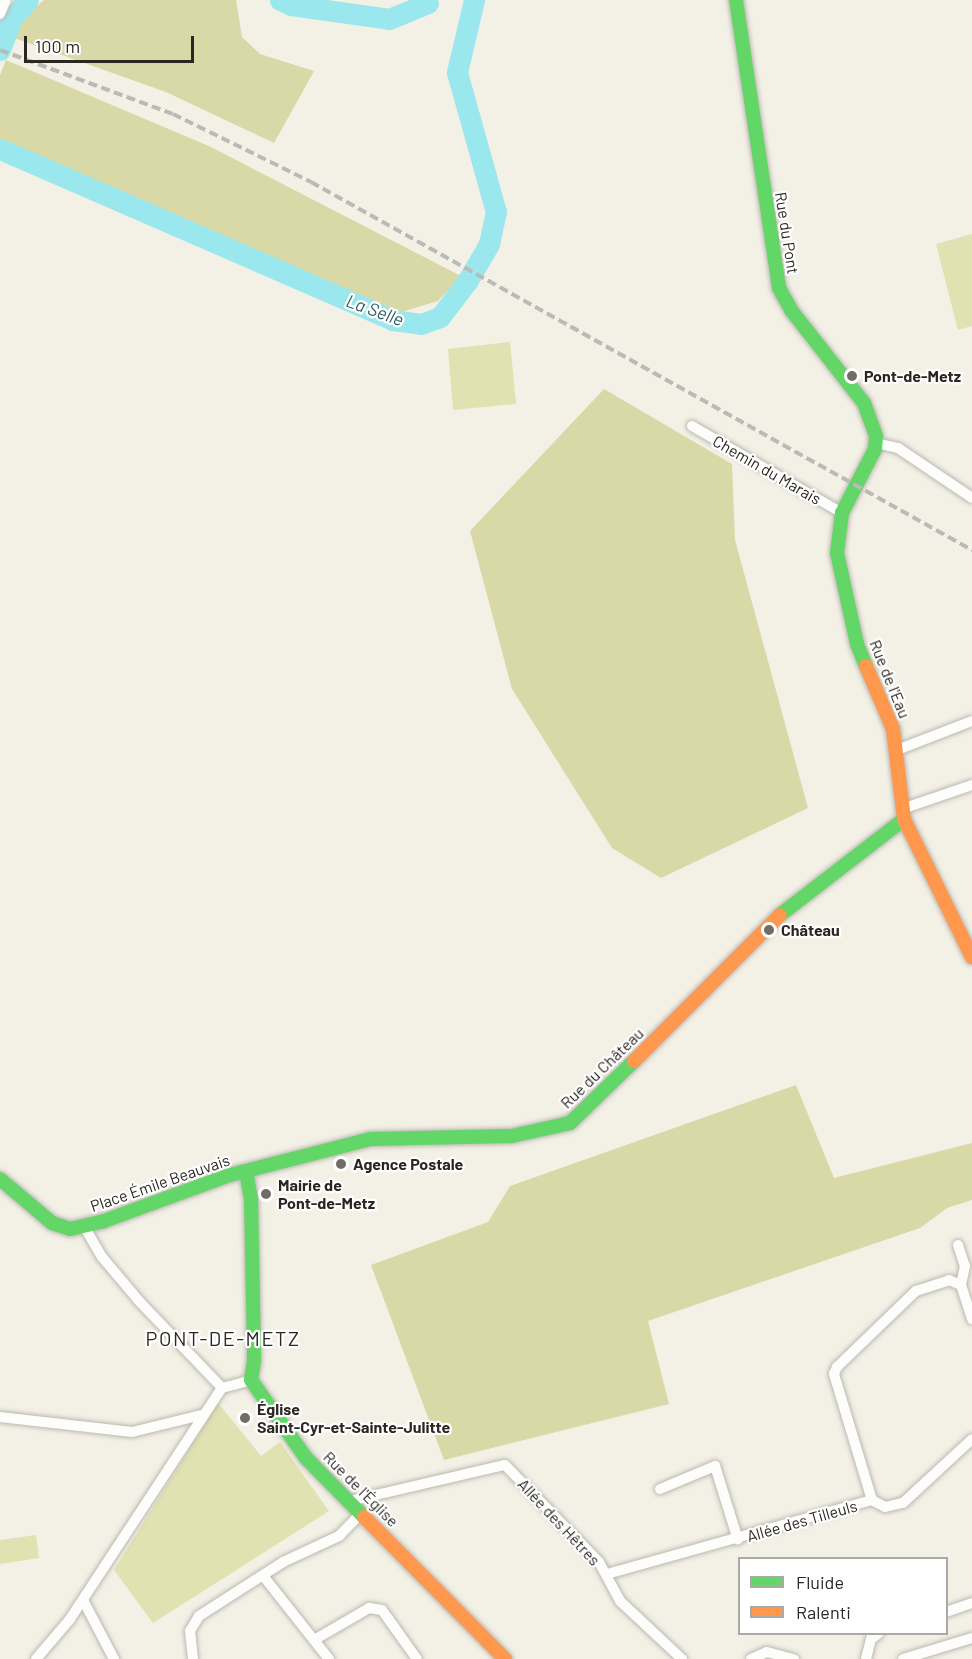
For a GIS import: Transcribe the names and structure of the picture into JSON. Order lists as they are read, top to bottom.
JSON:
{
  "streets": {
    "street": [
      "Rue du Pont",
      "Chemin du Marais",
      "Rue de l'Eau",
      "Rue du Château",
      "Place Émile Beauvais",
      "Rue de l'Église",
      "Allée des Tilleuls",
      "Allée des Hêtres"
    ]
  },
  "crossings": [
    ["Rue du Pont", "Rue de l'Eau"],
    ["Chemin du Marais", "Rue de l'Eau"],
    ["Rue de l'Eau", "Rue du Château"],
    ["Rue du Château", "Place Émile Beauvais"],
    ["Rue de l'Église", "Allée des Hêtres"],
    ["Allée des Tilleuls", "Allée des Hêtres"]
  ],
  "districts": ["PONT-DE-METZ"],
  "water": ["La Selle"],
  "places": [
    "Pont-de-Metz",
    "Château",
    "Agence Postale",
    "Mairie de Pont-de-Metz",
    "Église Saint-Cyr-et-Sainte-Julitte"
  ],
  "legend": ["Fluide", "Ralenti"],
  "scale_bar": "100 m"
}
